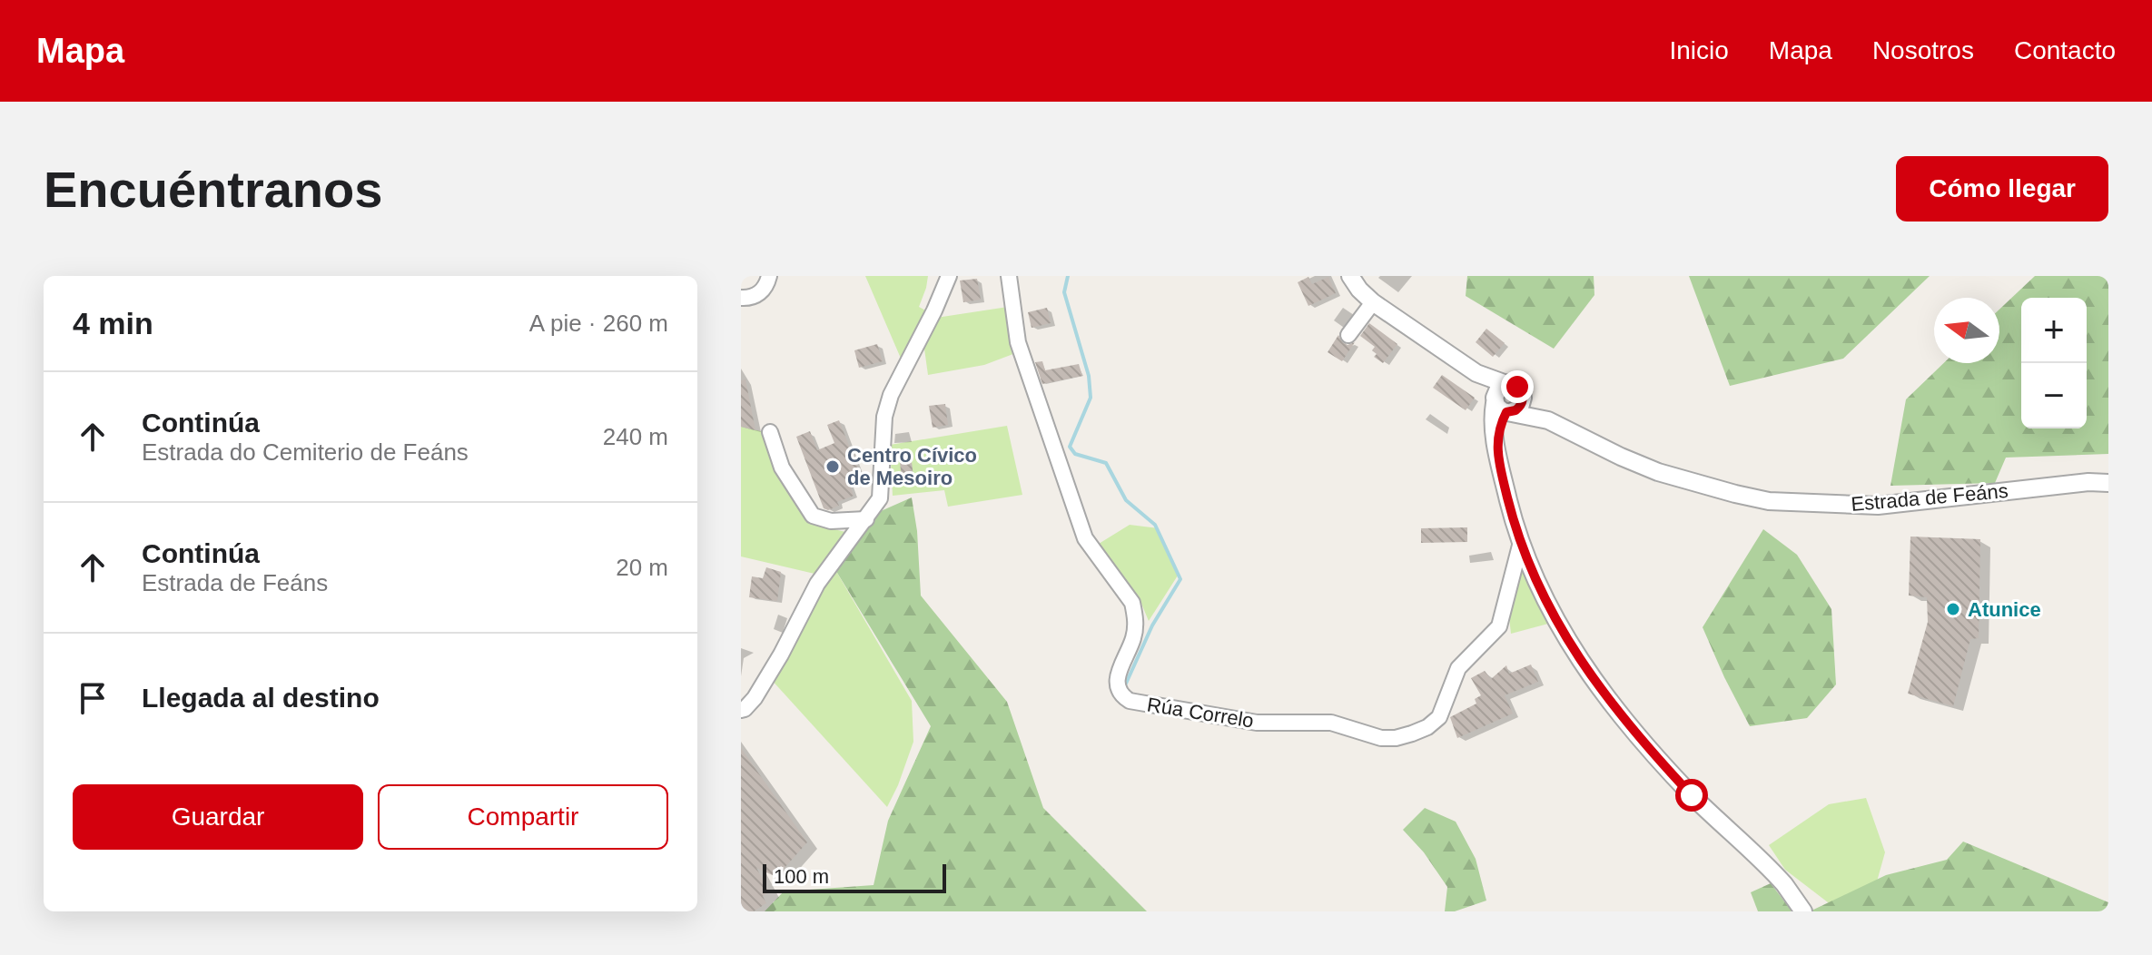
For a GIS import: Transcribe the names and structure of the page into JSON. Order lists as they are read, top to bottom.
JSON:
{
  "streets": {
    "street": ["Estrada de Feáns", "Rúa Correlo"]
  },
  "places": ["Centro Cívico de Mesoiro", "Atunice"],
  "scale_bar": "100 m",
  "north": "left",
  "page": {
    "header": "Mapa",
    "nav": [
      "Inicio",
      "Mapa",
      "Nosotros",
      "Contacto"
    ],
    "buttons": [
      "Cómo llegar",
      ["Guardar", "Compartir"]
    ],
    "title": "Encuéntranos",
    "heading": ["4 min", "A pie · 260 m"],
    "map_buttons": ["+", "−"],
    "list": [
      ["Continúa", "Estrada do Cemiterio de Feáns", "240 m"],
      ["Continúa", "Estrada de Feáns", "20 m"],
      "Llegada al destino"
    ],
    "scale": "100 m"
  }
}
